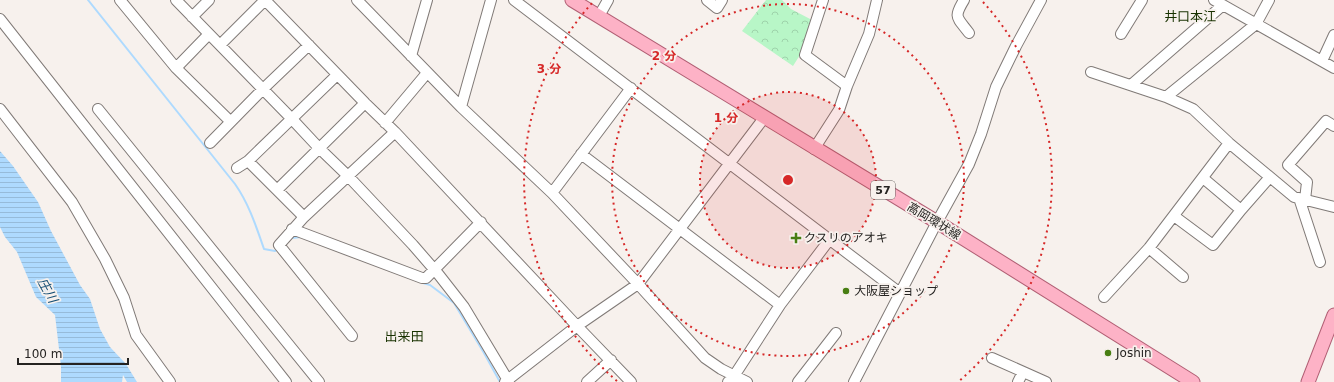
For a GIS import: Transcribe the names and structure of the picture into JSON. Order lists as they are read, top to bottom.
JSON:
{
  "streets": {
    "main road": ["57", "高岡環状線"]
  },
  "districts": ["井口本江", "出来田"],
  "water": ["庄川"],
  "places": {
    "health": ["クスリのアオキ"],
    "other": ["大阪屋ショップ", "Joshin"]
  },
  "scale_bar": "100 m",
  "rings": ["2 分", "3 分", "1 分"]
}
